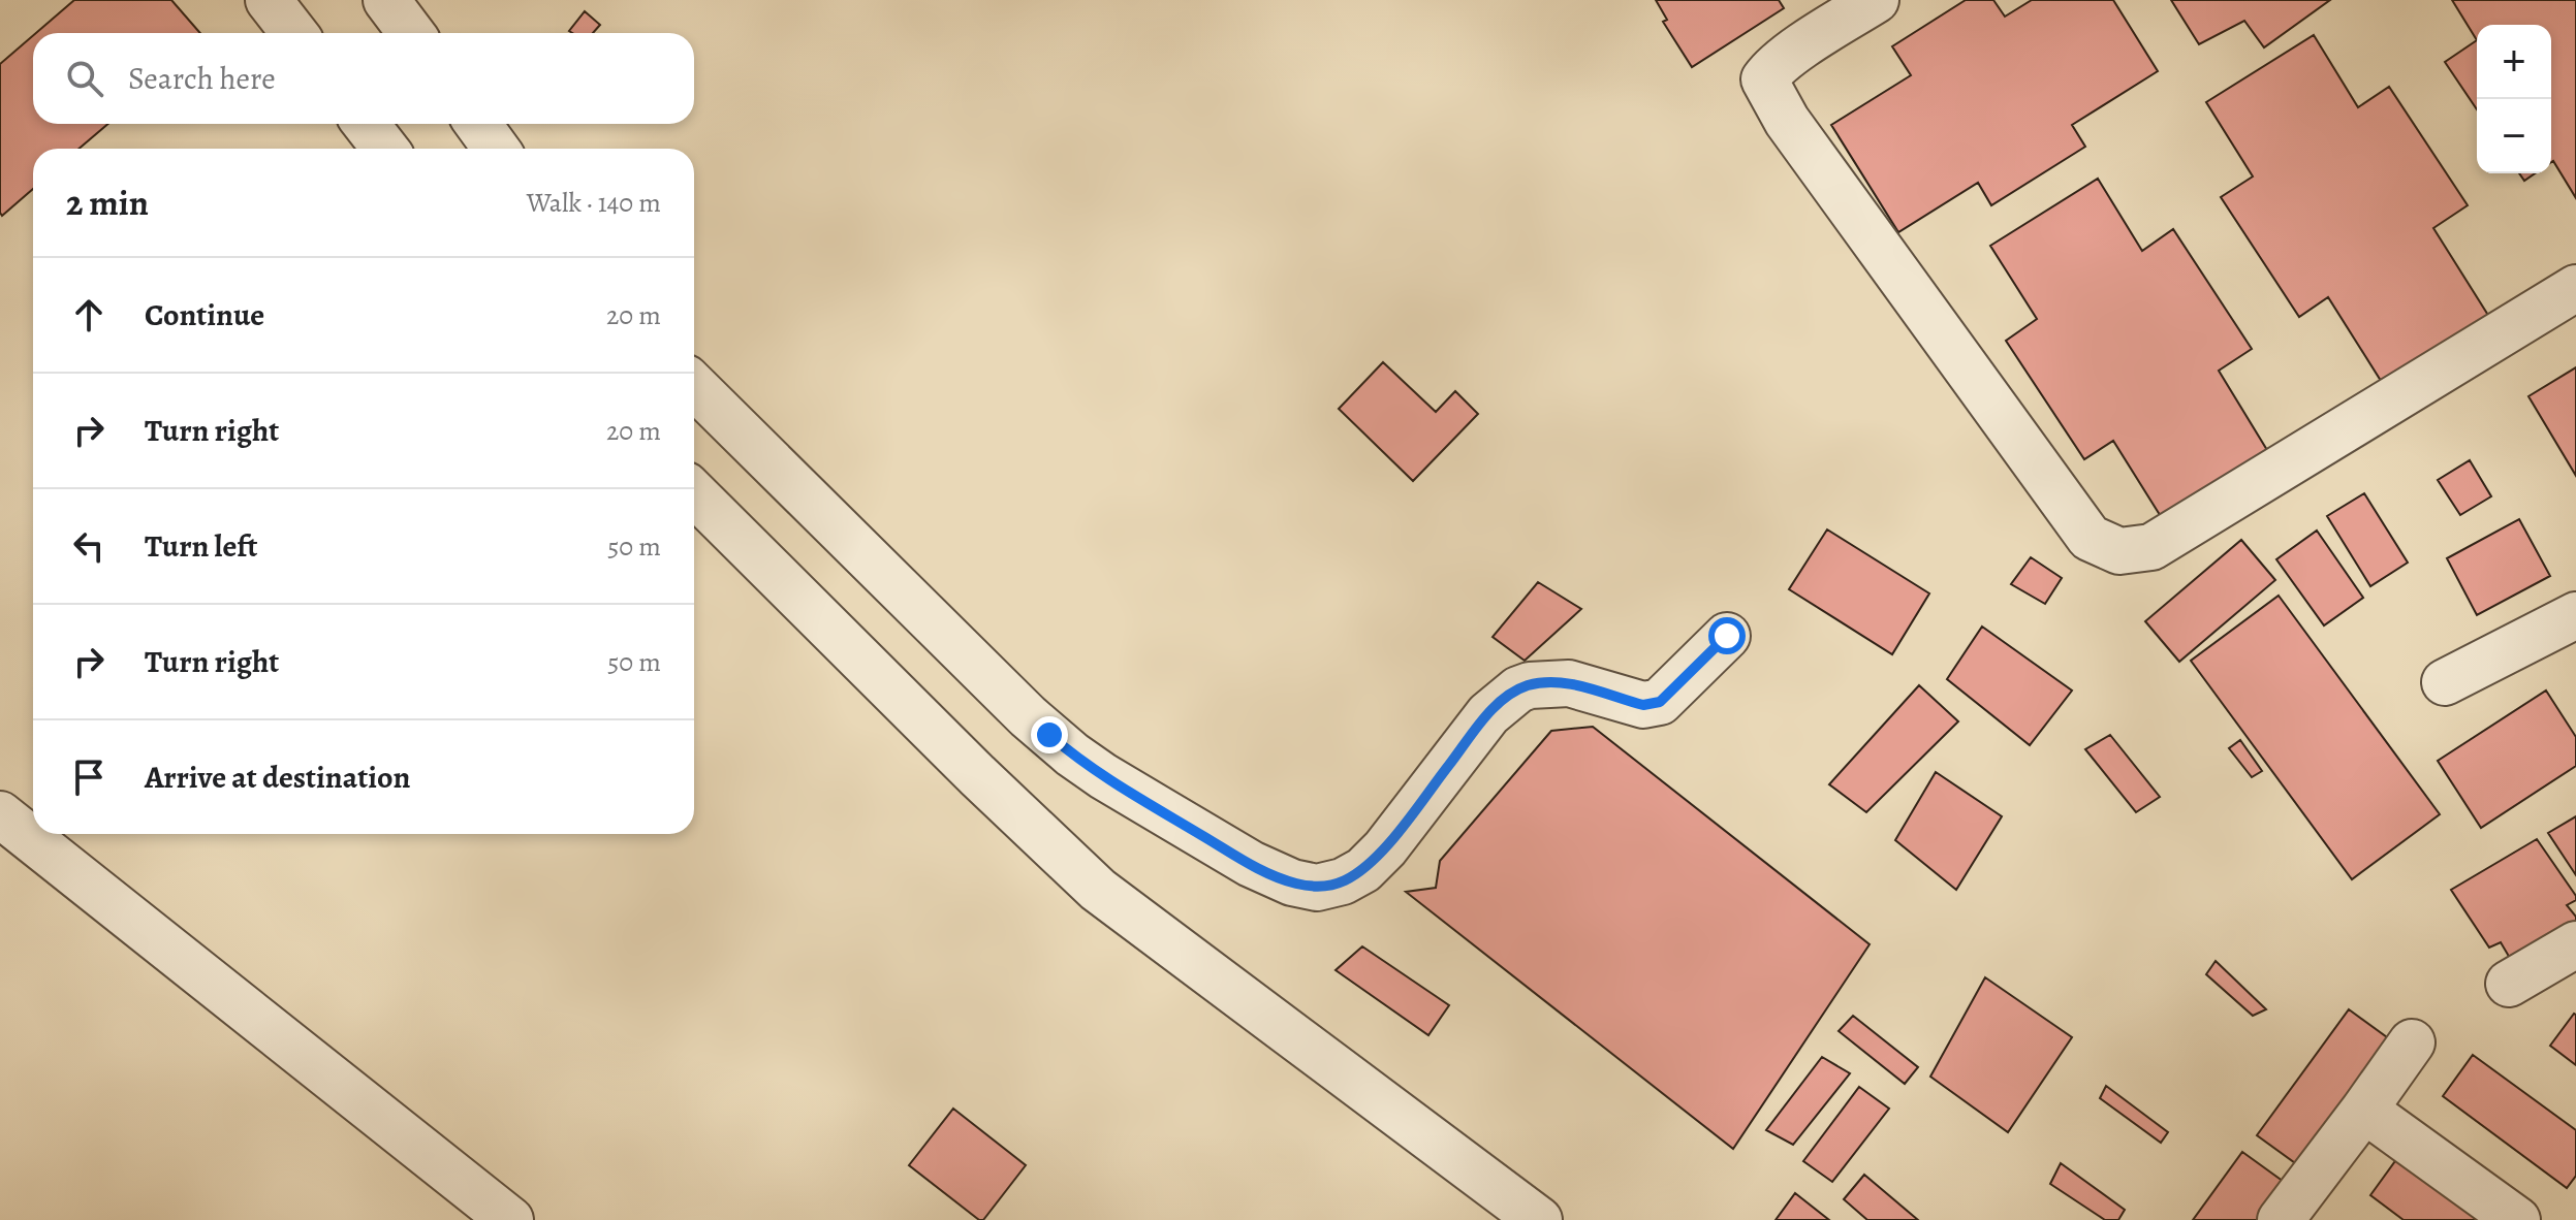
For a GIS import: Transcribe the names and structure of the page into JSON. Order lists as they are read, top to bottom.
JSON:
{
  "page": {
    "map_buttons": ["+", "−"],
    "search": "Search here",
    "heading": ["2 min", "Walk · 140 m"],
    "list": [
      ["Continue", "20 m"],
      ["Turn right", "20 m"],
      ["Turn left", "50 m"],
      ["Turn right", "50 m"],
      "Arrive at destination"
    ]
  }
}
